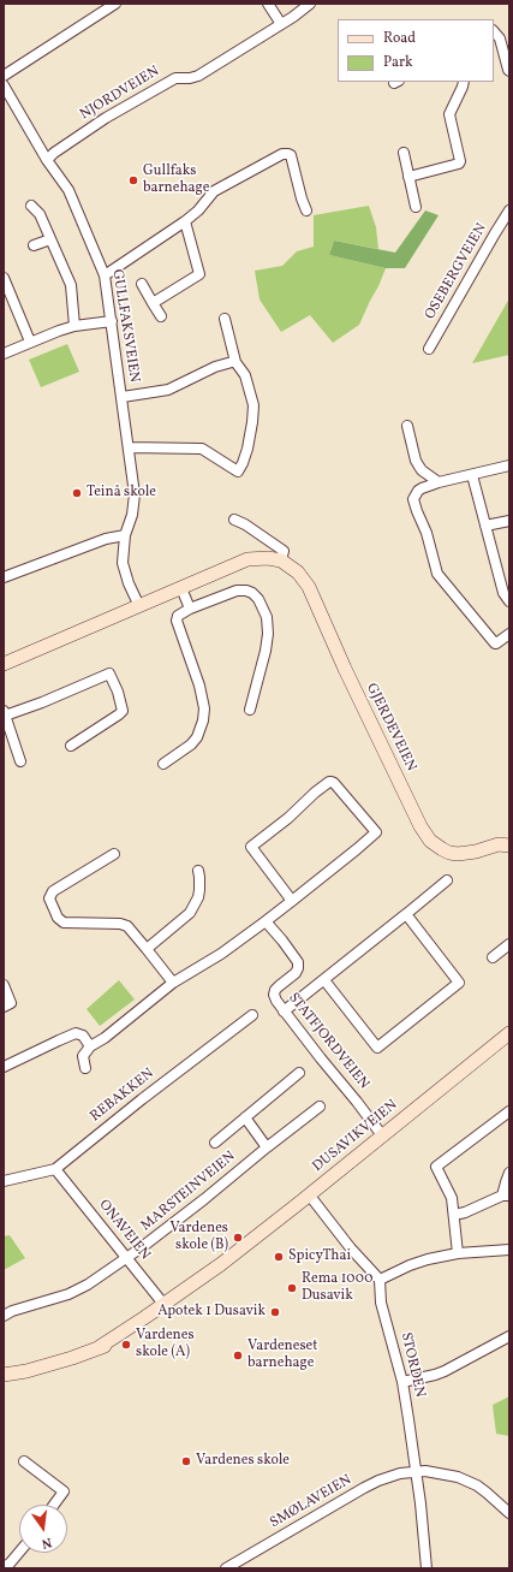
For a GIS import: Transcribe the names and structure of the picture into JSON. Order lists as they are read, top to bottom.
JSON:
{
  "streets": {
    "street": [
      "NJORDVEIEN",
      "OSEBERGVEIEN",
      "GULLFAKSVEIEN",
      "GJERDEVEIEN",
      "STATFJORDVEIEN",
      "REBAKKEN",
      "DUSAVIKVEIEN",
      "MARSTEINVEIEN",
      "ONAVEIEN",
      "STORDEN",
      "SMØLAVEIEN"
    ]
  },
  "crossings": [
    ["NJORDVEIEN", "GULLFAKSVEIEN"],
    ["STATFJORDVEIEN", "DUSAVIKVEIEN"],
    ["REBAKKEN", "ONAVEIEN"],
    ["DUSAVIKVEIEN", "ONAVEIEN"],
    ["MARSTEINVEIEN", "ONAVEIEN"],
    ["STORDEN", "SMØLAVEIEN"]
  ],
  "places": [
    "Gullfaks barnehage",
    "Teinå skole",
    "Vardenes skole (B)",
    "SpicyThai",
    "Rema 1000 Dusavik",
    "Apotek 1 Dusavik",
    "Vardenes skole (A)",
    "Vardeneset barnehage",
    "Vardenes skole"
  ],
  "legend": ["Road", "Park"],
  "north": "bottom"
}
